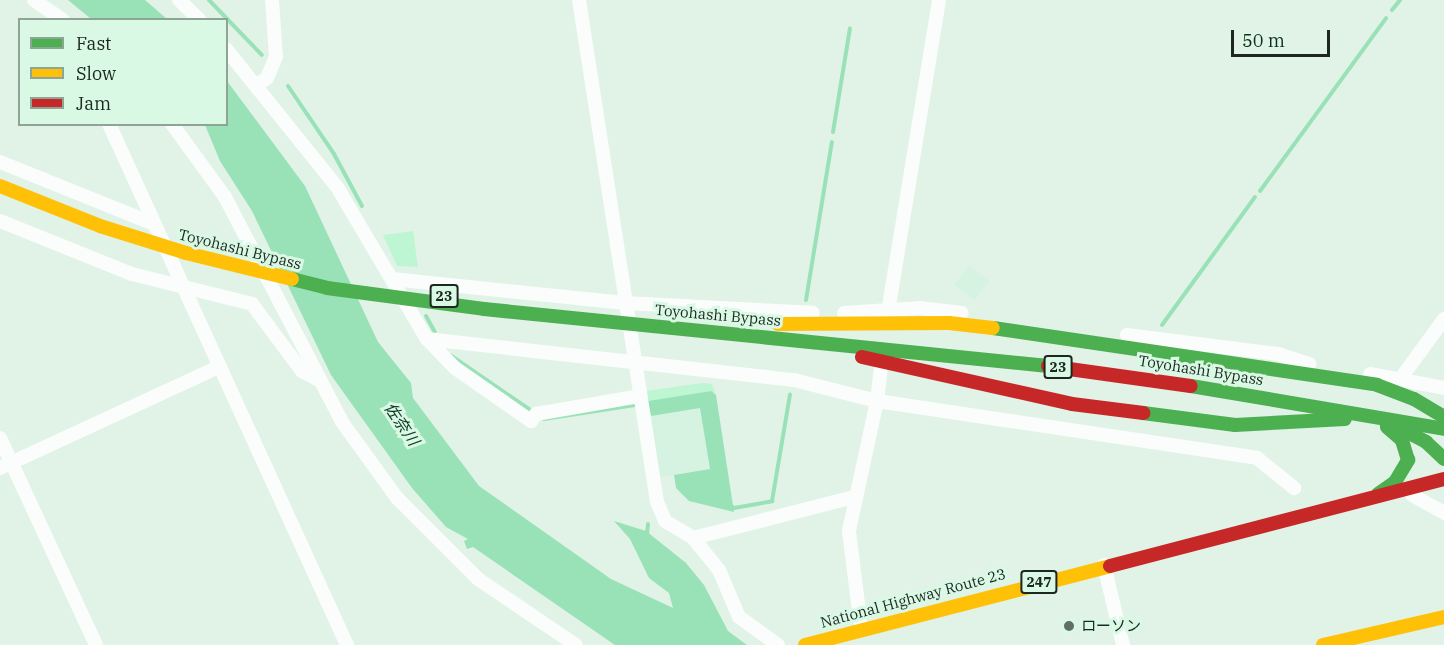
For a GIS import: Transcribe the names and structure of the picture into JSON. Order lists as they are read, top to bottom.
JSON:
{
  "streets": {
    "main road": [
      "Toyohashi Bypass",
      "23",
      "247",
      "National Highway Route 23"
    ]
  },
  "crossings": [
    ["247", "National Highway Route 23"]
  ],
  "water": ["佐奈川"],
  "places": ["ローソン"],
  "legend": ["Fast", "Slow", "Jam"],
  "scale_bar": "50 m"
}
